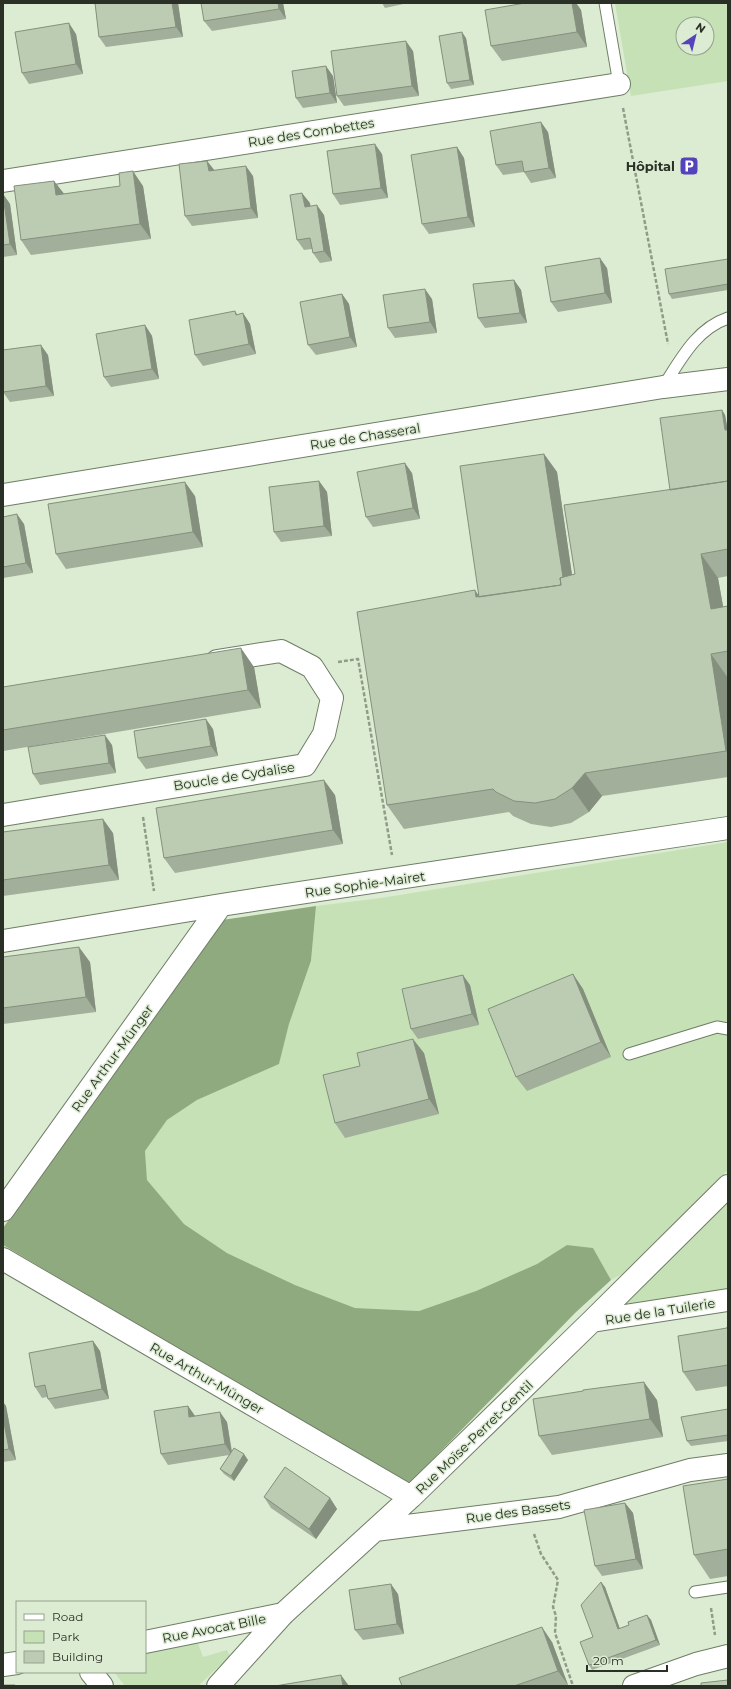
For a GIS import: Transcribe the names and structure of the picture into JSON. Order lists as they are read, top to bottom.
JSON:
{
  "streets": {
    "street": [
      "Rue des Combettes",
      "Rue de Chasseral",
      "Boucle de Cydalise",
      "Rue Sophie-Mairet",
      "Rue Arthur-Münger",
      "Rue de la Tuilerie",
      "Rue Moïse-Perret-Gentil",
      "Rue des Bassets",
      "Rue Avocat Bille"
    ]
  },
  "crossings": [
    ["Rue Sophie-Mairet", "Rue Arthur-Münger"],
    ["Rue Arthur-Münger", "Rue Moïse-Perret-Gentil"],
    ["Rue de la Tuilerie", "Rue Moïse-Perret-Gentil"],
    ["Rue Moïse-Perret-Gentil", "Rue des Bassets"],
    ["Rue Moïse-Perret-Gentil", "Rue Avocat Bille"]
  ],
  "places": {
    "parking": ["Hôpital"]
  },
  "legend": ["Road", "Park", "Building"],
  "scale_bar": "20 m",
  "north": "top right"
}
